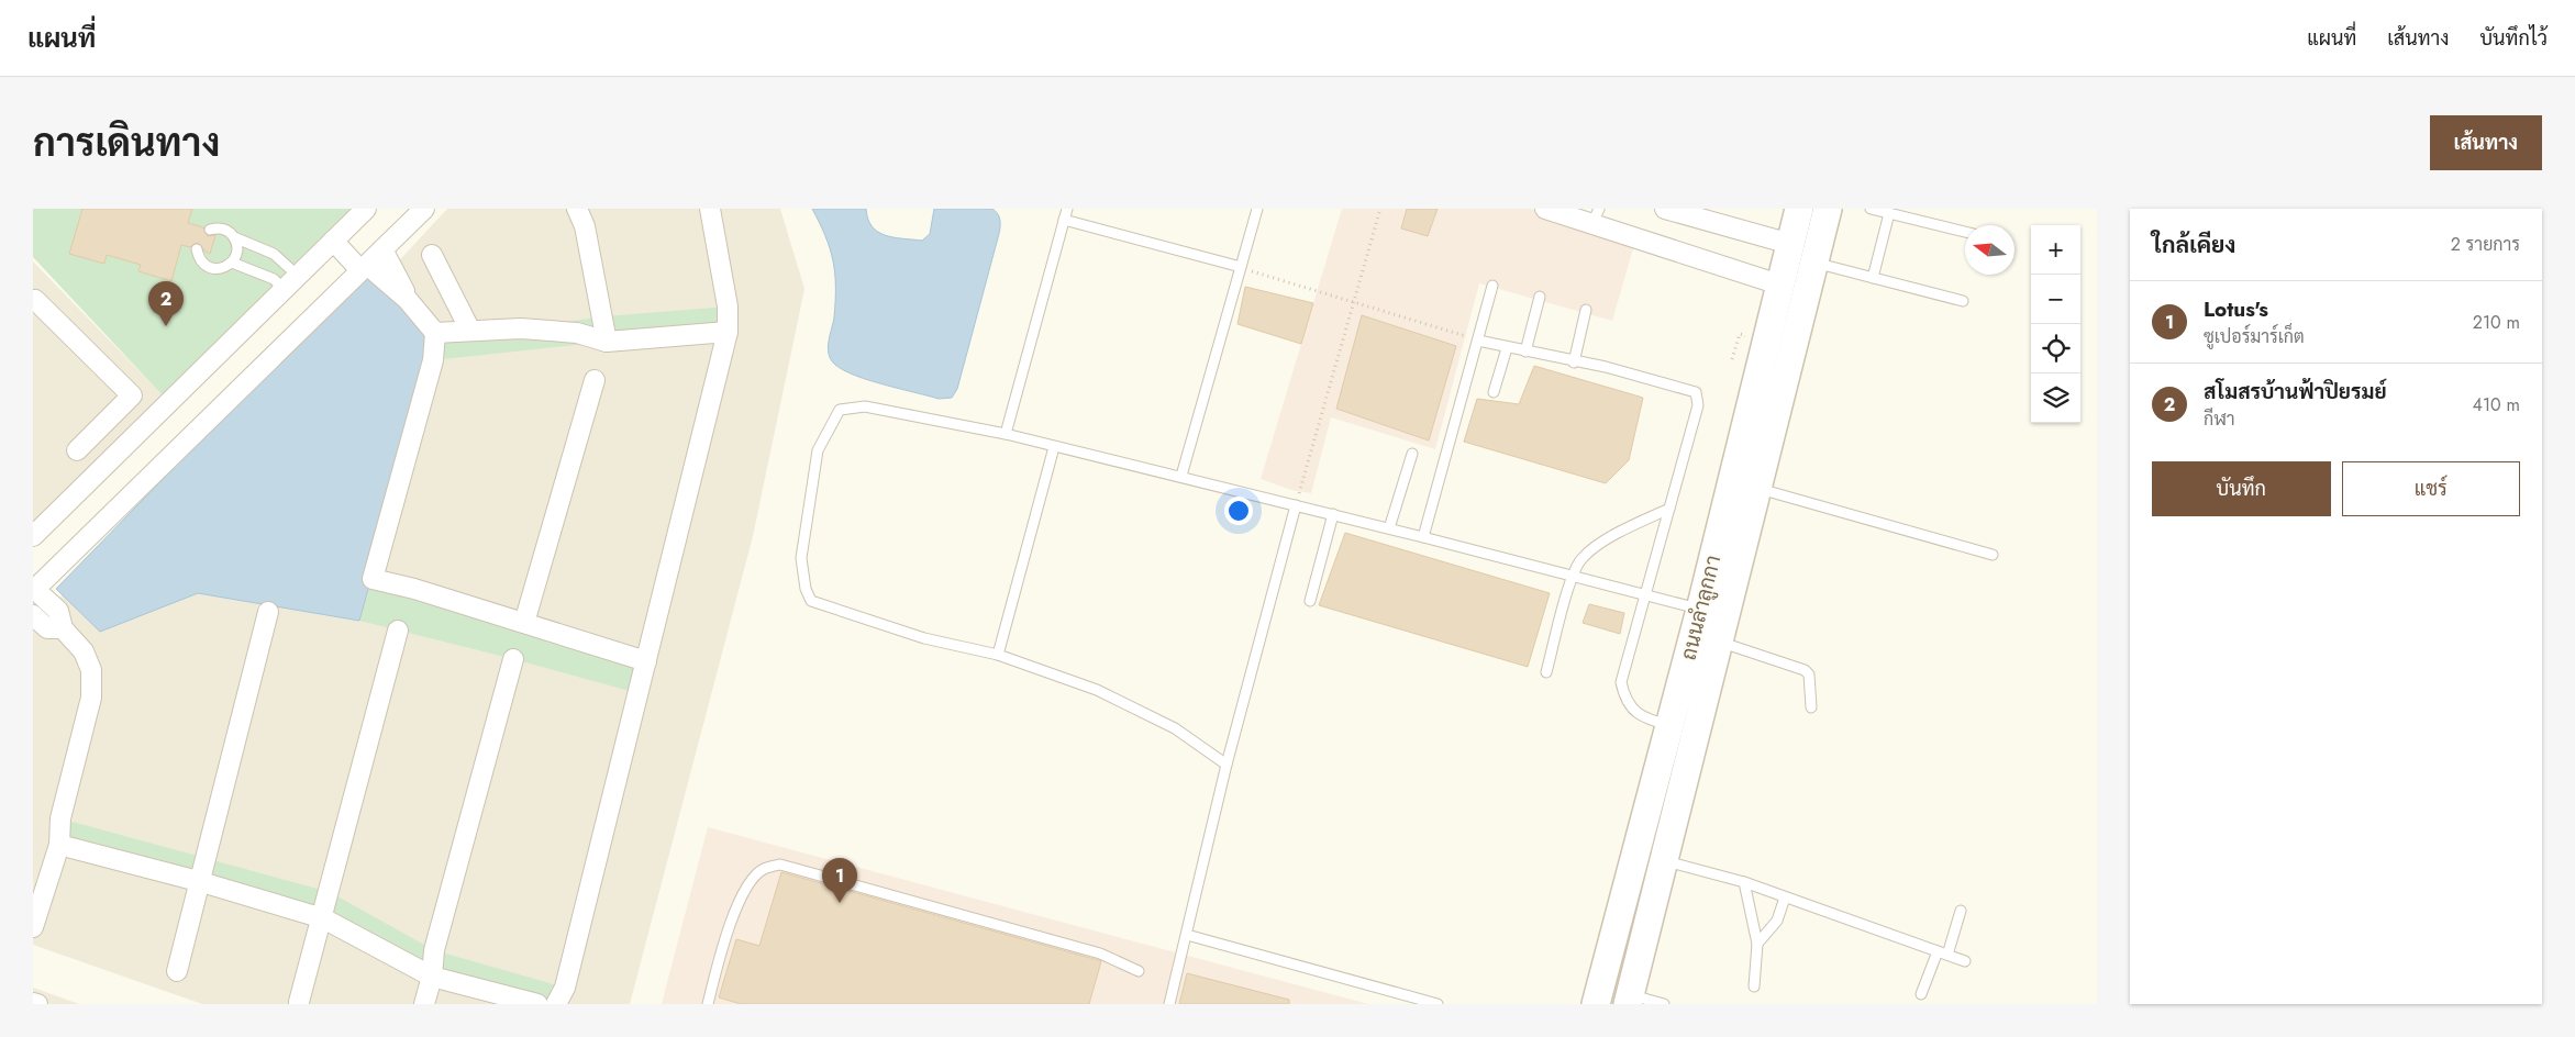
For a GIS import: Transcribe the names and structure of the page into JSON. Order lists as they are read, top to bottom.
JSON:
{
  "streets": {
    "main road": ["ถนนลำลูกกา"]
  },
  "north": "left",
  "page": {
    "header": "แผนที่",
    "nav": ["แผนที่", "เส้นทาง", "บันทึกไว้"],
    "title": "การเดินทาง",
    "buttons": [
      "เส้นทาง",
      ["บันทึก", "แชร์"]
    ],
    "heading": ["ใกล้เคียง", "2 รายการ"],
    "map_buttons": ["+", "−"],
    "list": [
      {
        "mark": "1",
        "name": "Lotus's",
        "note": "ซูเปอร์มาร์เก็ต",
        "value": "210 m"
      },
      {
        "mark": "2",
        "name": "สโมสรบ้านฟ้าปิยรมย์",
        "note": "กีฬา",
        "value": "410 m"
      }
    ],
    "pins": ["2", "1"]
  }
}
